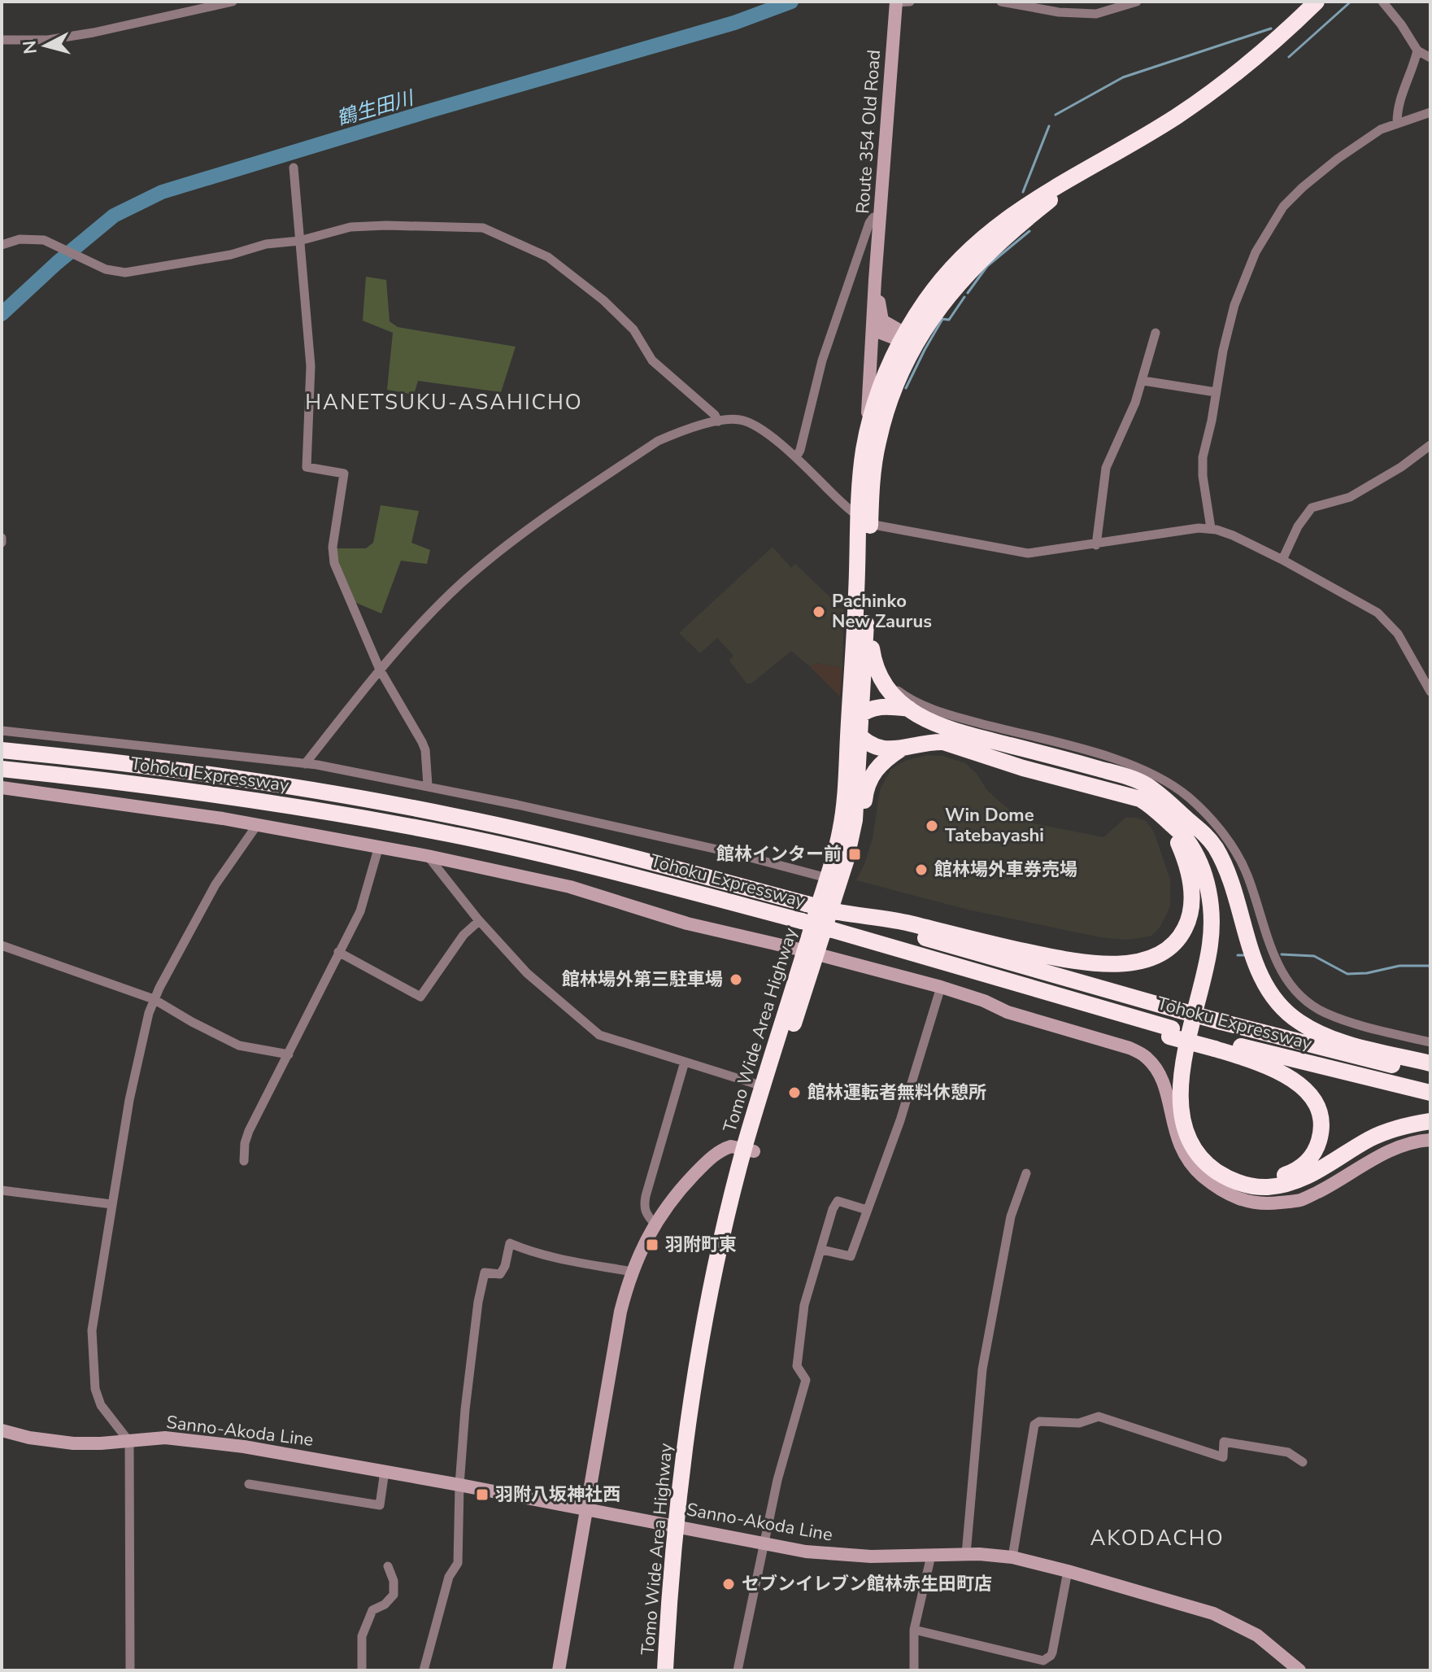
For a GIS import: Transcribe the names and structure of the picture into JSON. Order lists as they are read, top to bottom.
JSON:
{
  "streets": {
    "highway": ["Tohoku Expressway", "Tomo Wide Area Highway"],
    "street": ["Route 354 Old Road", "Sanno-Akoda Line"]
  },
  "crossings": [
    ["Route 354 Old Road", "Tomo Wide Area Highway"],
    ["Tomo Wide Area Highway", "Sanno-Akoda Line"]
  ],
  "districts": ["HANETSUKU-ASAHICHO", "AKODACHO"],
  "water": ["鶴生田川"],
  "places": {
    "other": [
      "Pachinko New Zaurus",
      "Win Dome Tatebayashi",
      "館林場外車券売場",
      "館林場外第三駐車場",
      "館林運転者無料休憩所",
      "セブンイレブン館林赤生田町店"
    ],
    "transit": ["館林インター前", "羽附町東", "羽附八坂神社西"]
  },
  "north": "left"
}
